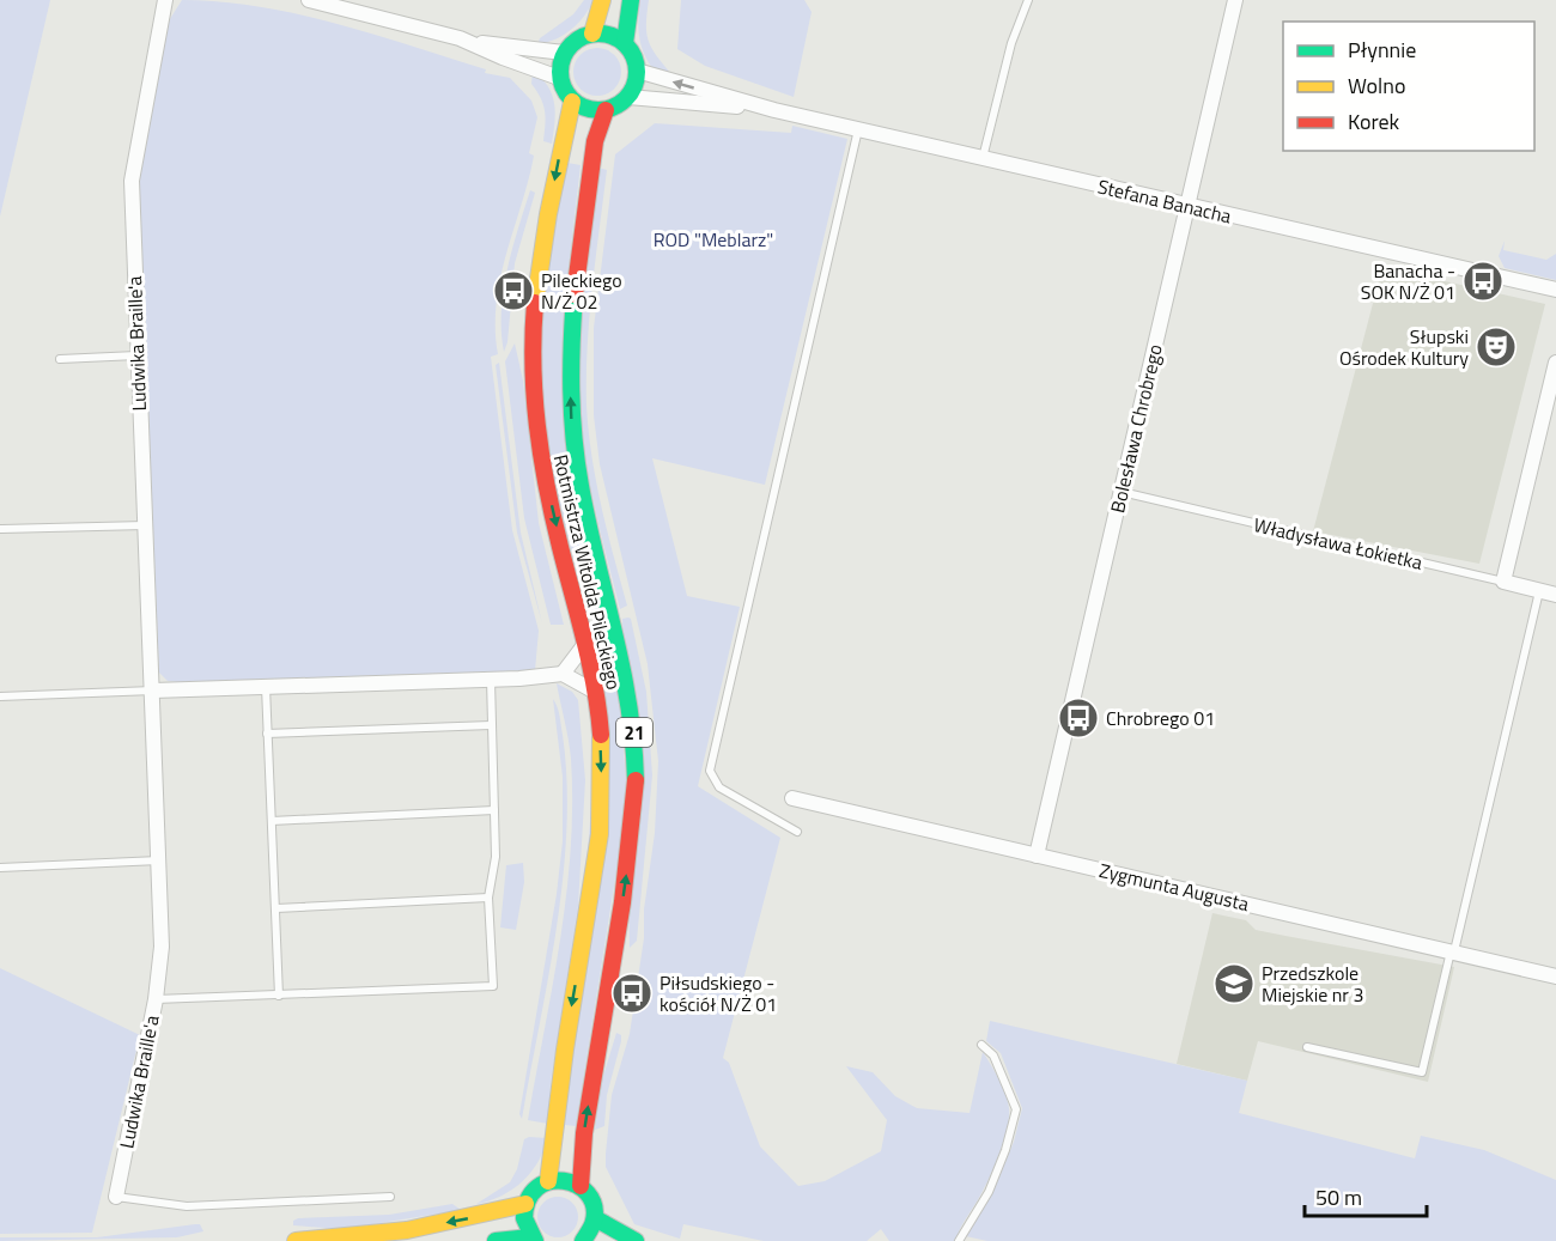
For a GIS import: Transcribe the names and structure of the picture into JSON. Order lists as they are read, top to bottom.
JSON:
{
  "streets": {
    "main road": ["Rotmistrza Witolda Pileckiego", "21"],
    "street": [
      "Stefana Banacha",
      "Ludwika Braille'a",
      "Bolesława Chrobrego",
      "Władysława Łokietka",
      "Zygmunta Augusta"
    ]
  },
  "crossings": [
    ["Stefana Banacha", "Bolesława Chrobrego"],
    ["Stefana Banacha", "Rotmistrza Witolda Pileckiego"],
    ["Bolesława Chrobrego", "Władysława Łokietka"],
    ["Bolesława Chrobrego", "Zygmunta Augusta"],
    ["Rotmistrza Witolda Pileckiego", "21"]
  ],
  "parks": ["ROD \"Meblarz\""],
  "places": {
    "bus stop": [
      "Banacha - SOK N/Ż 01",
      "Pileckiego N/Ż 02",
      "Chrobrego 01",
      "Piłsudskiego - kościół N/Ż 01"
    ],
    "theatre": ["Słupski Ośrodek Kultury"],
    "school or university": ["Przedszkole Miejskie nr 3"]
  },
  "legend": ["Płynnie", "Wolno", "Korek"],
  "scale_bar": "50 m"
}
